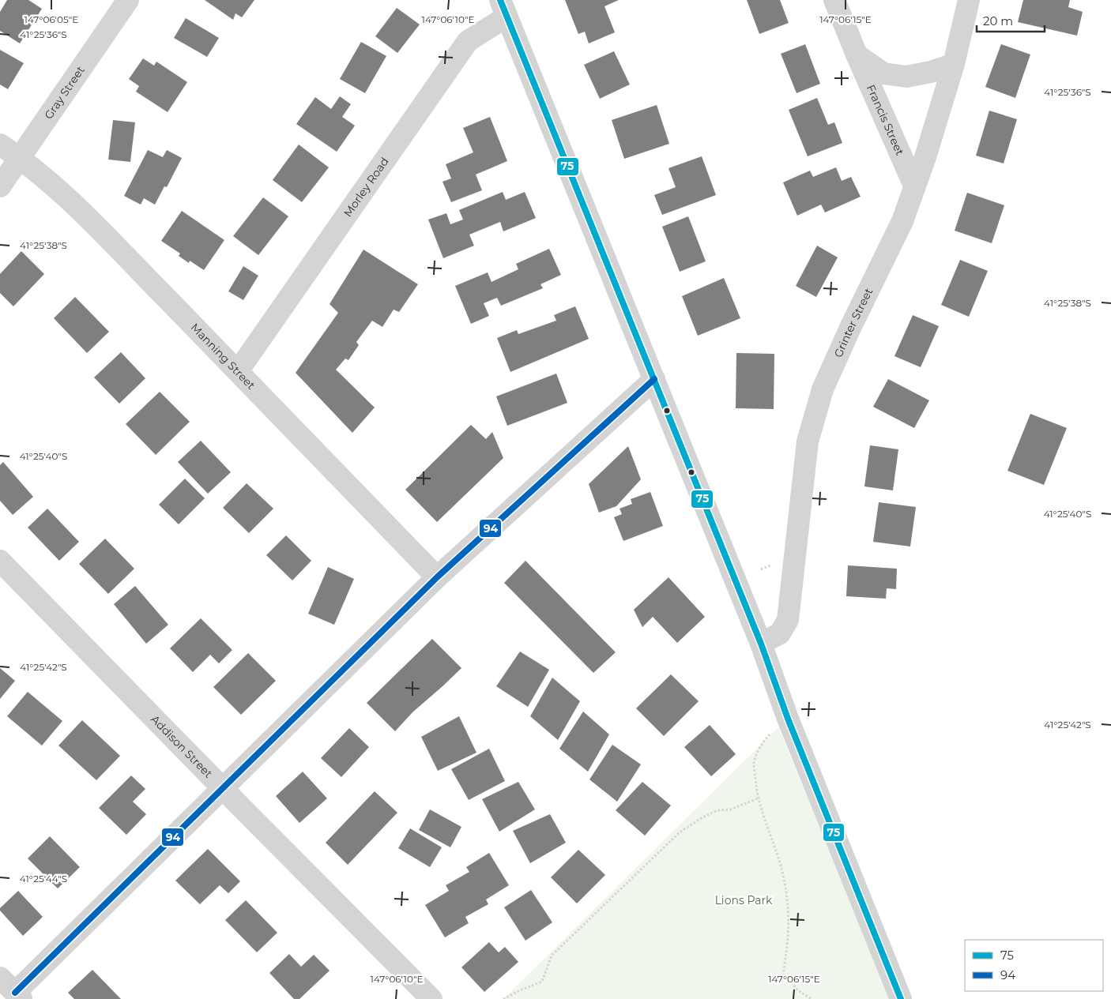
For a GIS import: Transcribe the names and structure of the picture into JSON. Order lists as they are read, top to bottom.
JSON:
{
  "streets": {
    "street": [
      "Gray Street",
      "Francis Street",
      "Morley Road",
      "Grinter Street",
      "Manning Street",
      "Addison Street"
    ]
  },
  "crossings": [
    ["Gray Street", "Manning Street"],
    ["Francis Street", "Grinter Street"],
    ["Morley Road", "Manning Street"]
  ],
  "parks": ["Lions Park"],
  "lines": ["transit line 75", "transit line 94"],
  "legend": ["75", "94"],
  "scale_bar": "20 m",
  "coordinates": [
    "147°06'05\"E",
    "147°06'10\"E",
    "147°06'15\"E",
    "41°25'36\"S",
    "41°25'38\"S",
    "41°25'40\"S",
    "41°25'42\"S",
    "41°25'44\"S"
  ]
}
